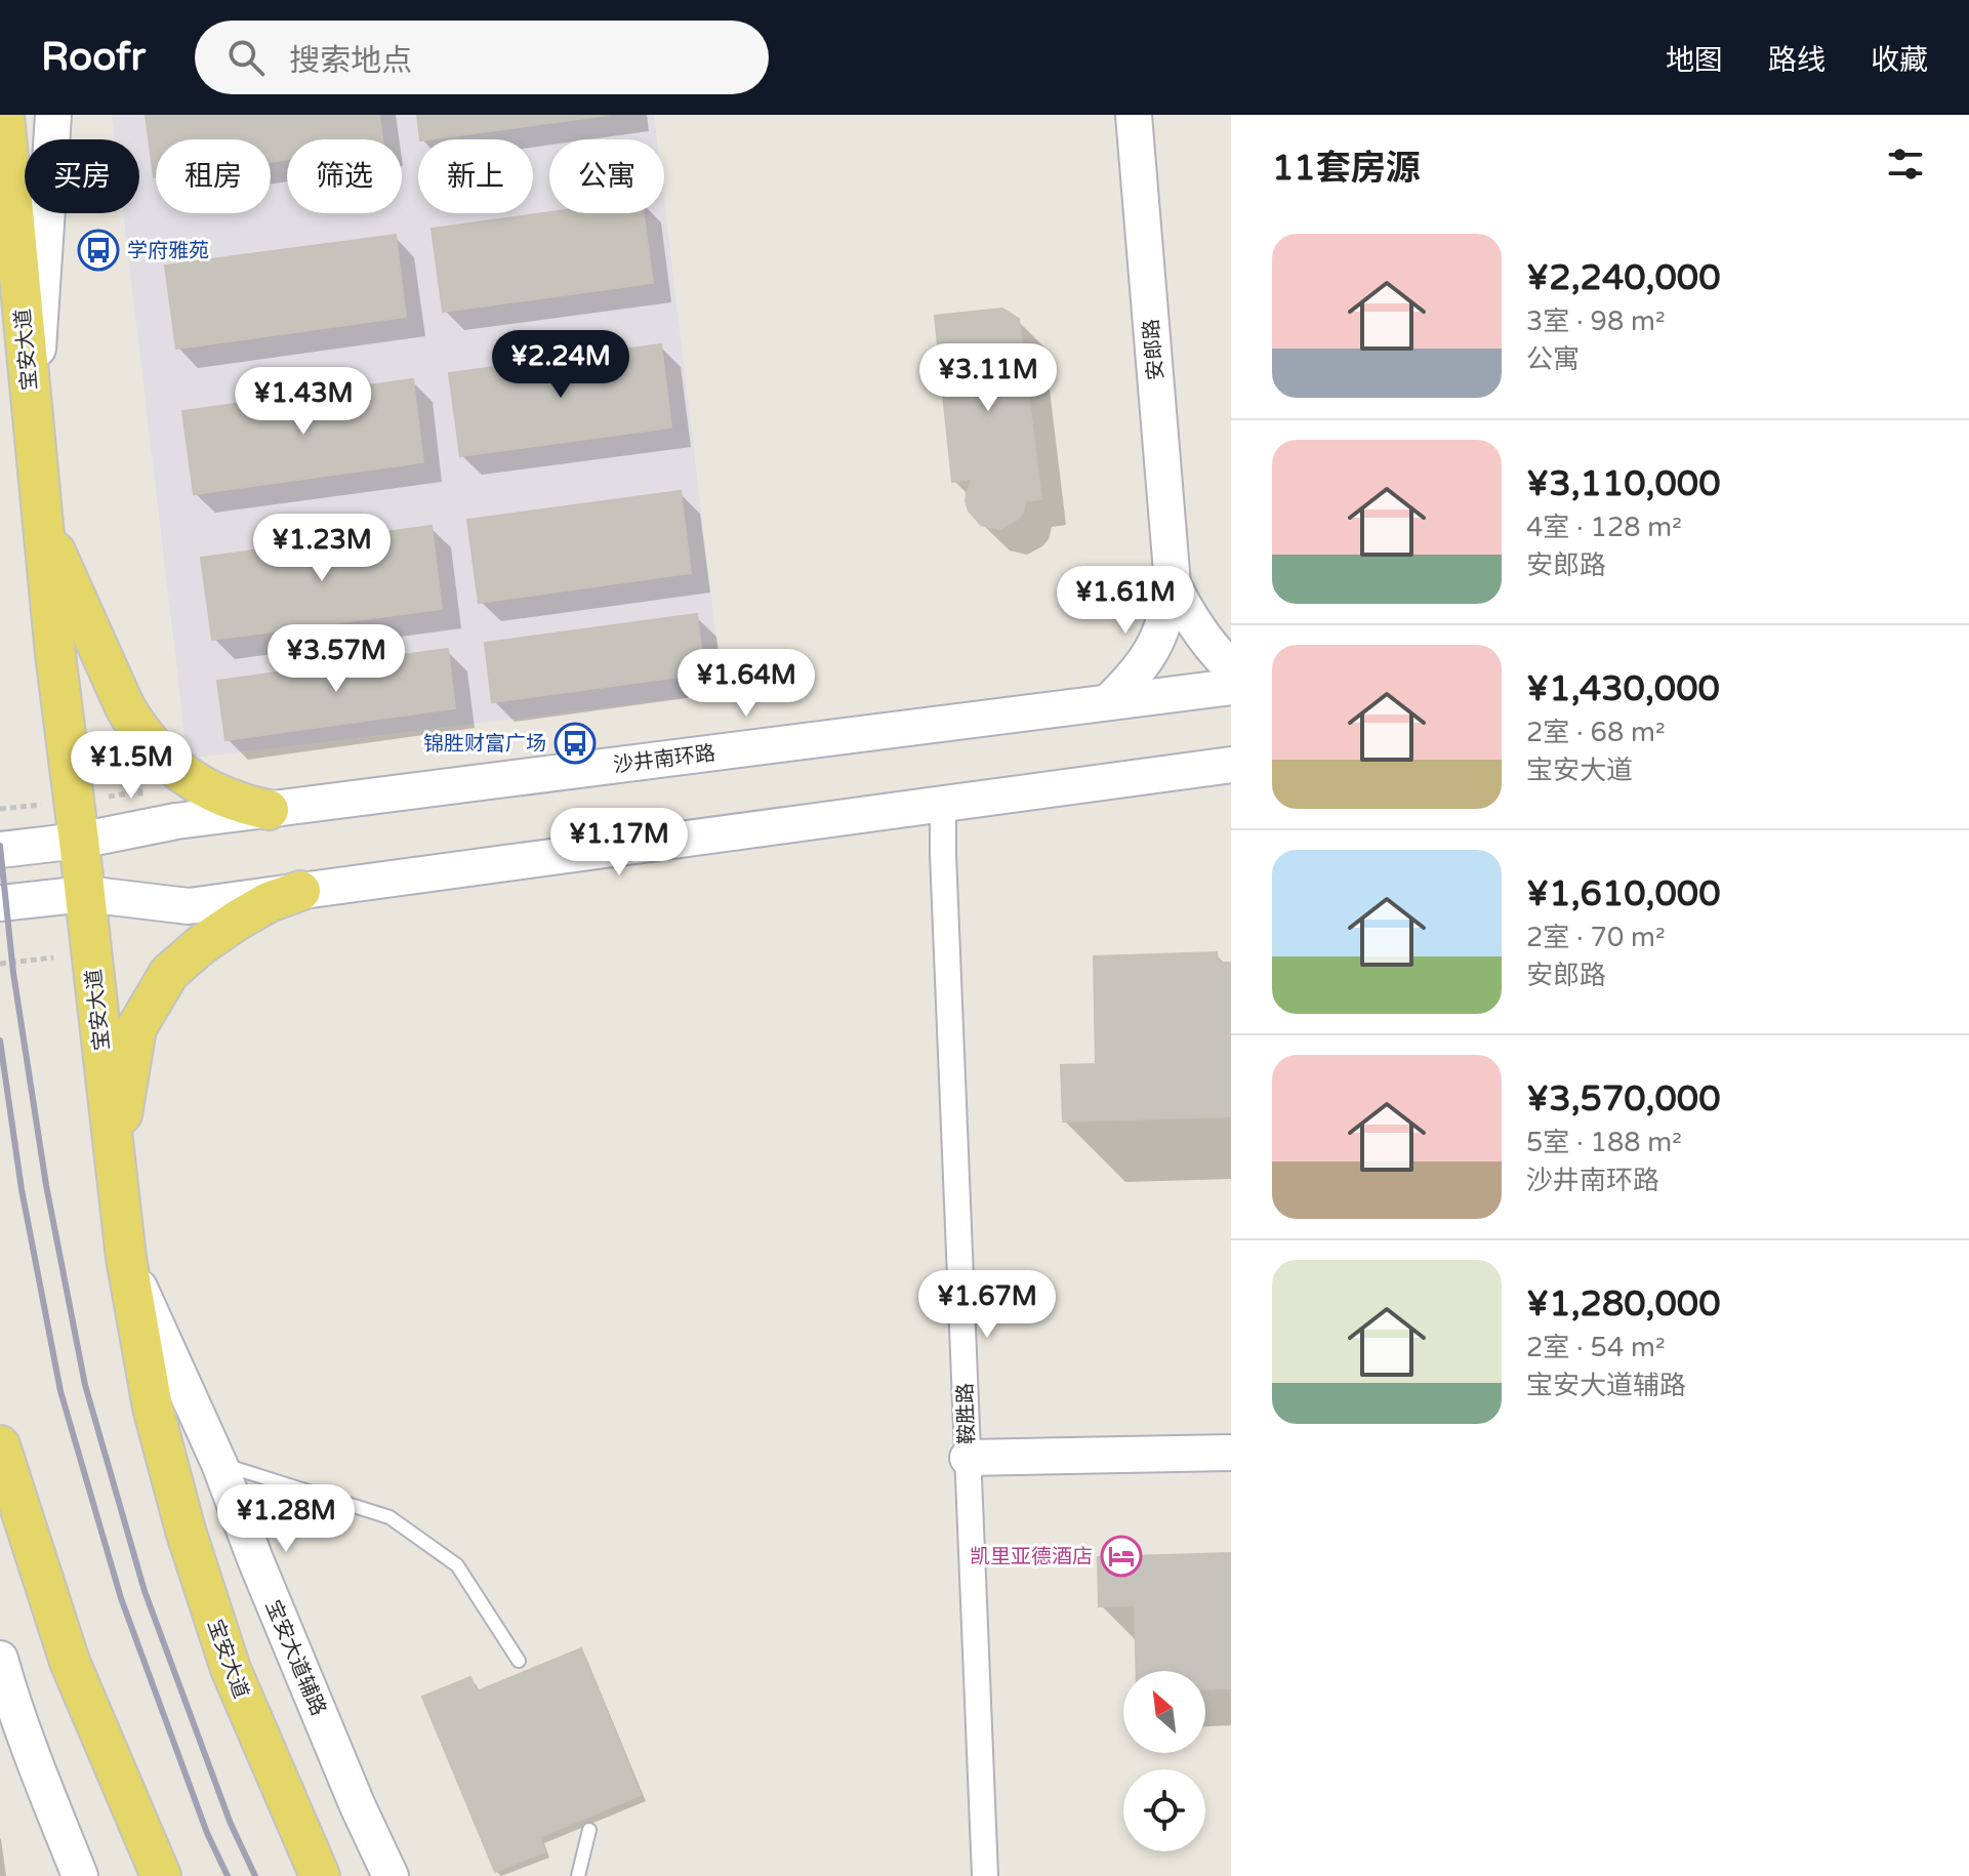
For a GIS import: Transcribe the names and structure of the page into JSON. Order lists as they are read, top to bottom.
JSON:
{
  "streets": {
    "main road": [
      "宝安大道",
      "安郎路",
      "沙井南环路",
      "宝安大道辅路"
    ],
    "street": ["鞍胜路"]
  },
  "crossings": [
    ["宝安大道", "沙井南环路"],
    ["宝安大道", "宝安大道辅路"],
    ["安郎路", "沙井南环路"]
  ],
  "places": {
    "bus stop": ["学府雅苑", "锦胜财富广场"],
    "hotel": ["凯里亚德酒店"]
  },
  "north": "top left",
  "page": {
    "header": "Roofr",
    "search": "搜索地点",
    "nav": ["地图", "路线", "收藏"],
    "heading": "11套房源",
    "chip": [
      "买房",
      "租房",
      "筛选",
      "新上",
      "公寓"
    ],
    "list": [
      {
        "name": "¥2,240,000",
        "note": "3室 · 98 m² · 公寓"
      },
      {
        "name": "¥3,110,000",
        "note": "4室 · 128 m² · 安郎路"
      },
      {
        "name": "¥1,430,000",
        "note": "2室 · 68 m² · 宝安大道"
      },
      {
        "name": "¥1,610,000",
        "note": "2室 · 70 m² · 安郎路"
      },
      {
        "name": "¥3,570,000",
        "note": "5室 · 188 m² · 沙井南环路"
      },
      {
        "name": "¥1,280,000",
        "note": "2室 · 54 m² · 宝安大道辅路"
      }
    ],
    "price": [
      "¥2.24M",
      "¥3.11M",
      "¥1.43M",
      "¥1.23M",
      "¥1.61M",
      "¥3.57M",
      "¥1.64M",
      "¥1.5M",
      "¥1.17M",
      "¥1.67M",
      "¥1.28M"
    ]
  }
}
